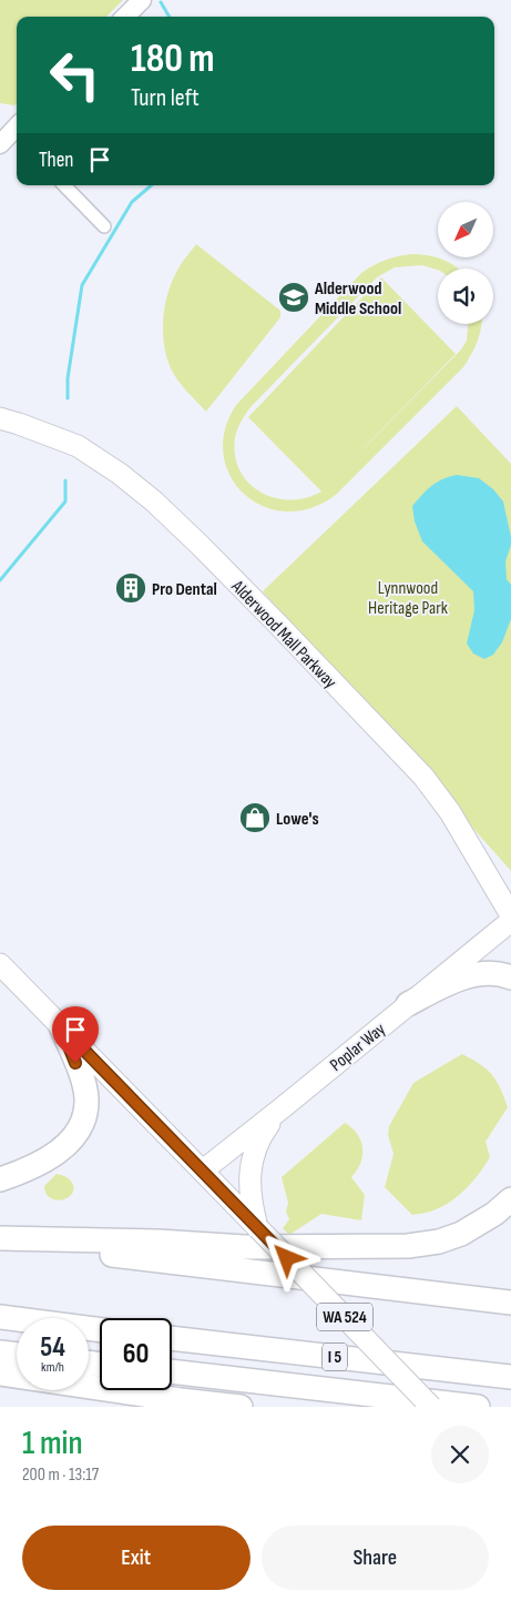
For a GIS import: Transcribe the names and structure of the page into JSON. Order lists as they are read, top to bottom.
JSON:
{
  "streets": {
    "highway": ["I 5"],
    "main road": ["Alderwood Mall Parkway", "Poplar Way", "WA 524"]
  },
  "crossings": [
    ["Poplar Way", "WA 524"]
  ],
  "parks": ["Lynnwood Heritage Park"],
  "places": {
    "school or university": ["Alderwood Middle School"],
    "building": ["Pro Dental"],
    "shop": ["Lowe's"]
  },
  "north": "bottom left",
  "page": {
    "turn": ["180 m", "Turn left"],
    "then": "Then",
    "speed": "54 km/h",
    "limit": "60",
    "heading": ["1 min", "200 m · 13:17"],
    "buttons": ["Exit", "Share"]
  }
}
